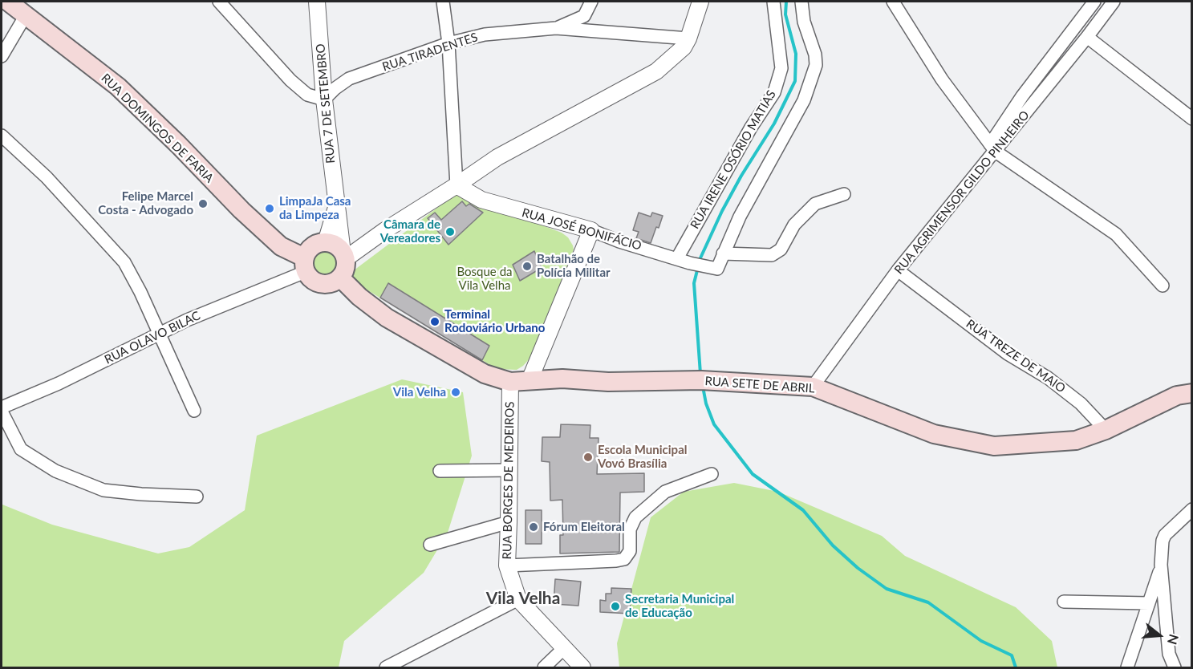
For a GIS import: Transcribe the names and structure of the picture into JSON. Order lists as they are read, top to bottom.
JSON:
{
  "streets": {
    "main road": ["RUA DOMINGOS DE FARIA", "RUA SETE DE ABRIL"],
    "street": [
      "RUA TIRADENTES",
      "RUA 7 DE SETEMBRO",
      "RUA IRENE OSÓRIO MATIAS",
      "RUA AGRIMENSOR GILDO PINHEIRO",
      "RUA JOSÉ BONIFÁCIO",
      "RUA OLAVO BILAC",
      "RUA TREZE DE MAIO",
      "RUA BORGES DE MEDEIROS"
    ]
  },
  "crossings": [
    ["RUA TIRADENTES", "RUA 7 DE SETEMBRO"],
    ["RUA 7 DE SETEMBRO", "RUA DOMINGOS DE FARIA"],
    ["RUA 7 DE SETEMBRO", "RUA OLAVO BILAC"],
    ["RUA 7 DE SETEMBRO", "RUA SETE DE ABRIL"],
    ["RUA DOMINGOS DE FARIA", "RUA OLAVO BILAC"],
    ["RUA DOMINGOS DE FARIA", "RUA SETE DE ABRIL"],
    ["RUA IRENE OSÓRIO MATIAS", "RUA JOSÉ BONIFÁCIO"],
    ["RUA AGRIMENSOR GILDO PINHEIRO", "RUA TREZE DE MAIO"],
    ["RUA AGRIMENSOR GILDO PINHEIRO", "RUA SETE DE ABRIL"],
    ["RUA OLAVO BILAC", "RUA SETE DE ABRIL"],
    ["RUA TREZE DE MAIO", "RUA SETE DE ABRIL"],
    ["RUA SETE DE ABRIL", "RUA BORGES DE MEDEIROS"]
  ],
  "districts": ["Vila Velha"],
  "parks": ["Bosque da Vila Velha"],
  "places": [
    "Felipe Marcel Costa - Advogado",
    "LimpaJa Casa da Limpeza",
    "Câmara de Vereadores",
    "Batalhão de Polícia Militar",
    "Terminal Rodoviário Urbano",
    "Vila Velha",
    "Escola Municipal Vovó Brasília",
    "Fórum Eleitoral",
    "Secretaria Municipal de Educação"
  ],
  "north": "right"
}
